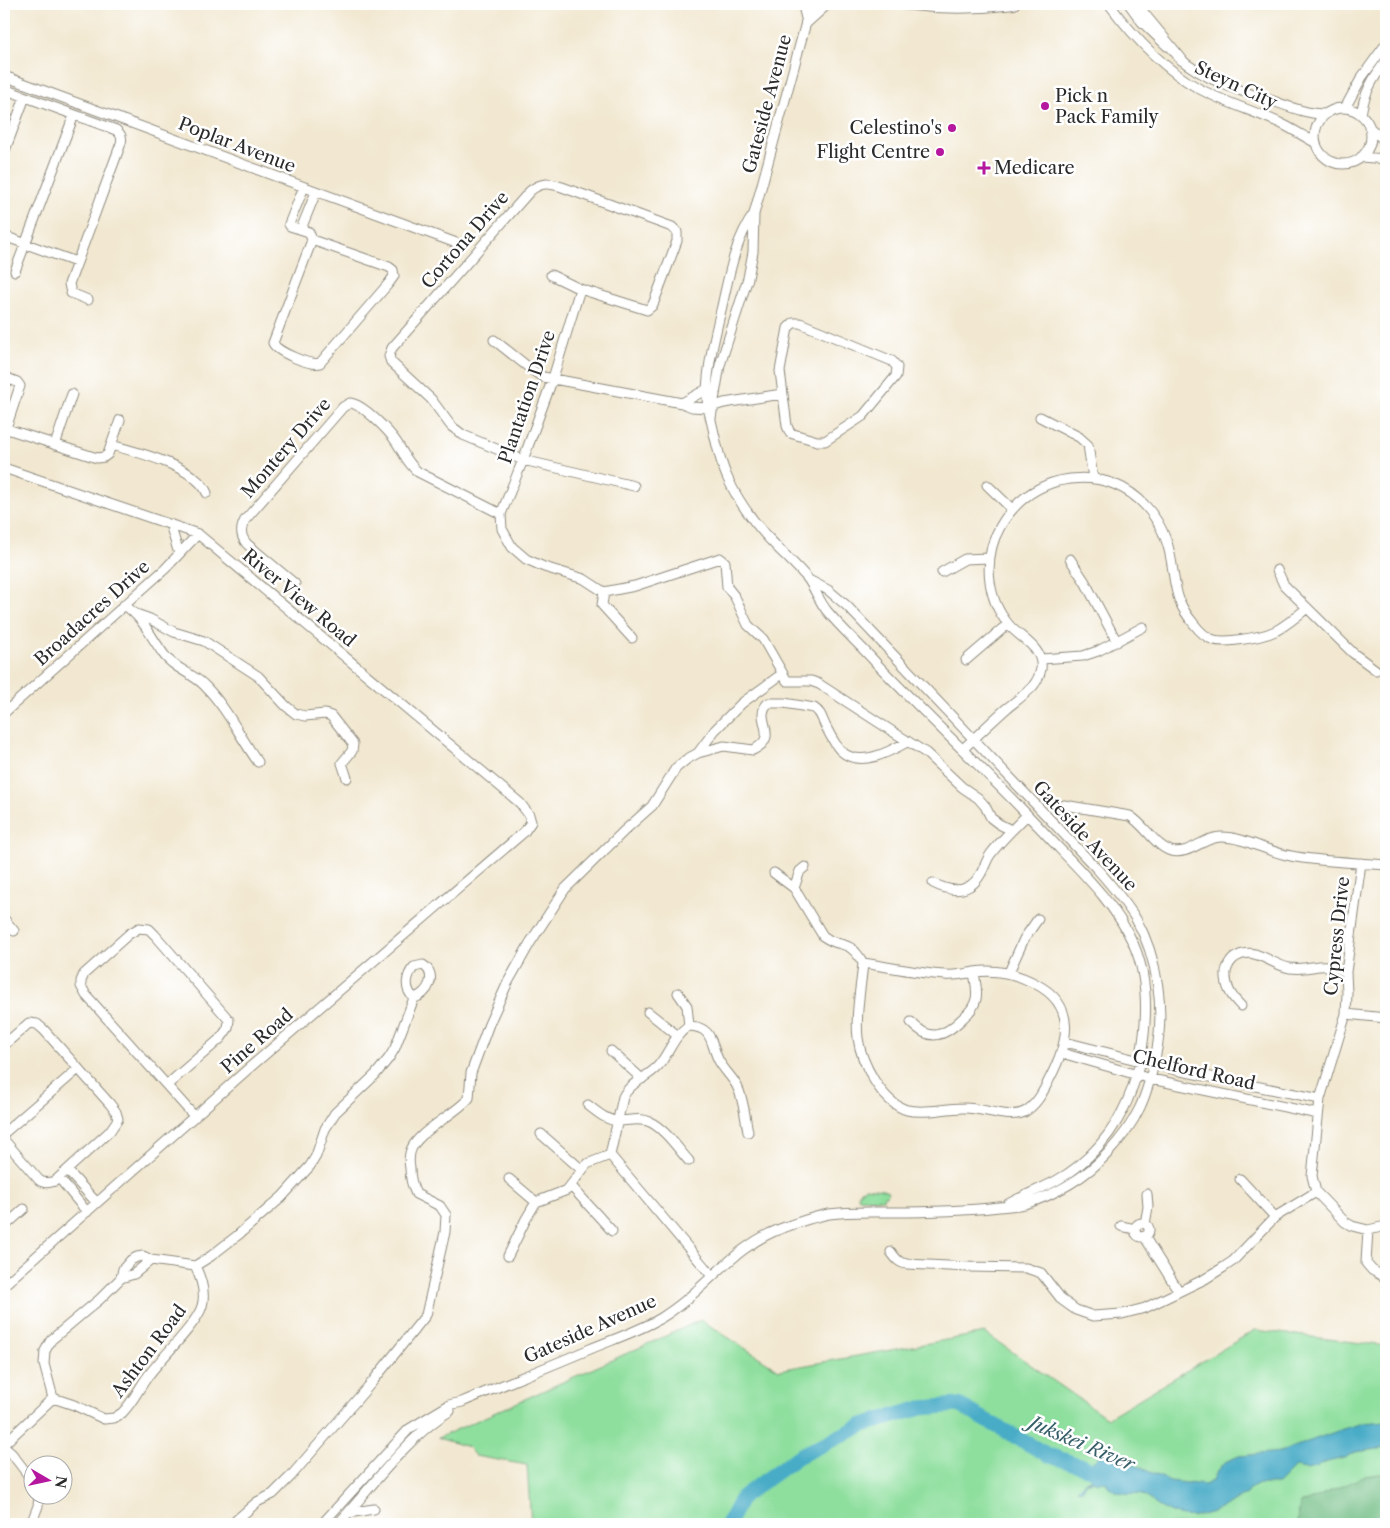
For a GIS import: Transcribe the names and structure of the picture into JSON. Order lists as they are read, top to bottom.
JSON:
{
  "streets": {
    "street": [
      "Steyn City",
      "Gateside Avenue",
      "Poplar Avenue",
      "Cortona Drive",
      "Plantation Drive",
      "Montery Drive",
      "River View Road",
      "Broadacres Drive",
      "Cypress Drive",
      "Pine Road",
      "Chelford Road",
      "Ashton Road"
    ]
  },
  "crossings": [
    ["Gateside Avenue", "Chelford Road"],
    ["Cortona Drive", "Plantation Drive"],
    ["Plantation Drive", "Montery Drive"],
    ["River View Road", "Broadacres Drive"],
    ["River View Road", "Pine Road"],
    ["Cypress Drive", "Chelford Road"]
  ],
  "water": ["Jukskei River"],
  "places": {
    "other": ["Pick n Pack Family", "Celestino's", "Flight Centre"],
    "health": ["Medicare"]
  },
  "north": "right"
}
